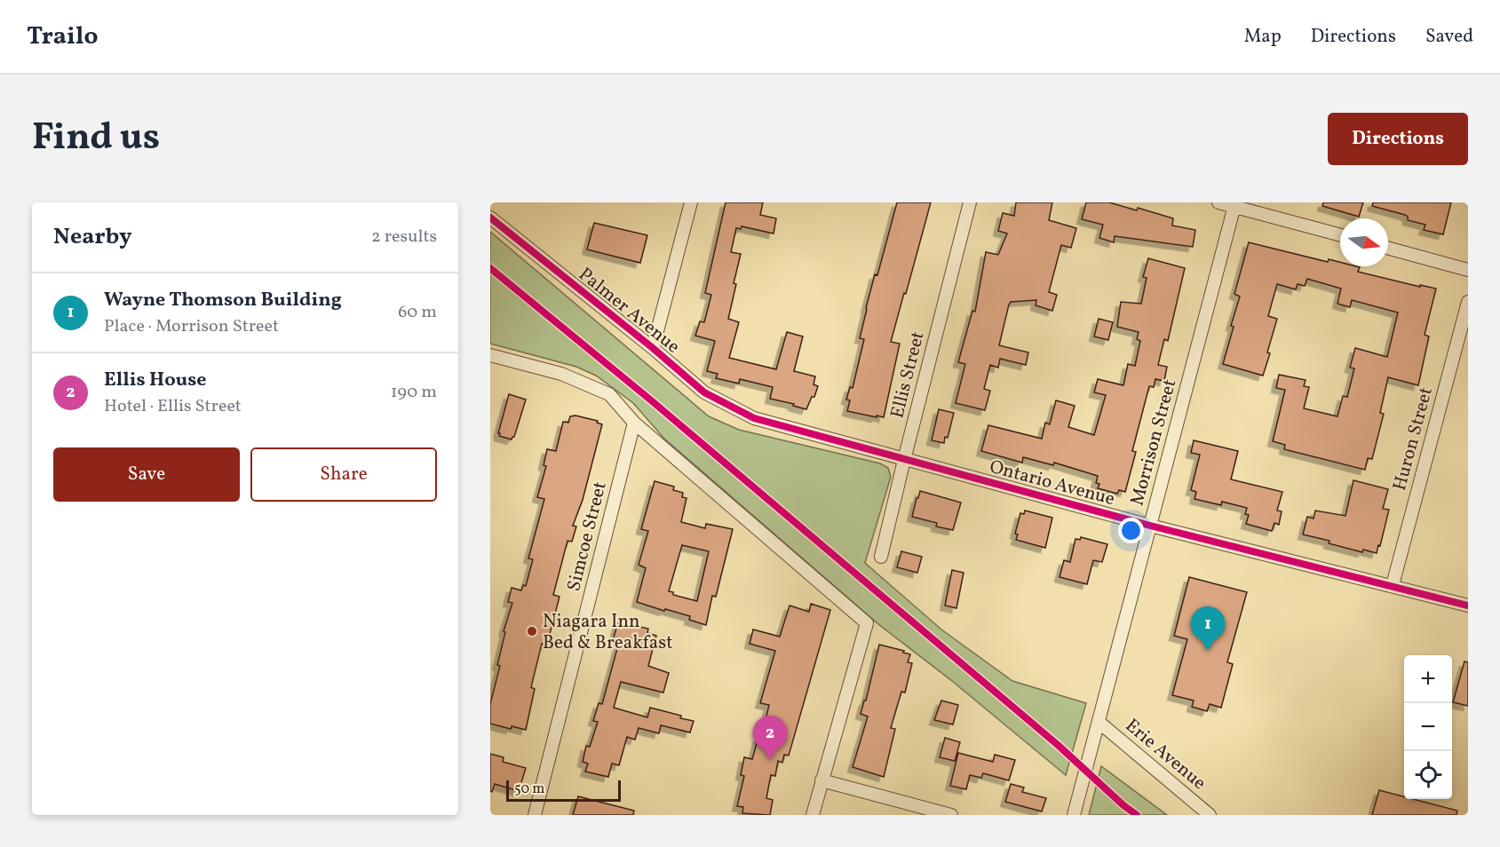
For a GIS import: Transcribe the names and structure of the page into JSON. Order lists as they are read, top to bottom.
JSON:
{
  "streets": {
    "street": [
      "Palmer Avenue",
      "Ellis Street",
      "Huron Street",
      "Morrison Street",
      "Ontario Avenue",
      "Simcoe Street",
      "Erie Avenue"
    ]
  },
  "crossings": [
    ["Palmer Avenue", "Ontario Avenue"],
    ["Ellis Street", "Ontario Avenue"],
    ["Huron Street", "Ontario Avenue"],
    ["Morrison Street", "Ontario Avenue"],
    ["Morrison Street", "Erie Avenue"]
  ],
  "places": ["Niagara Inn Bed & Breakfast"],
  "scale_bar": "50 m",
  "north": "right",
  "page": {
    "header": "Trailo",
    "nav": ["Map", "Directions", "Saved"],
    "title": "Find us",
    "buttons": [
      "Directions",
      ["Save", "Share"]
    ],
    "heading": ["Nearby", "2 results"],
    "list": [
      {
        "mark": "1",
        "name": "Wayne Thomson Building",
        "note": "Place · Morrison Street",
        "value": "60 m"
      },
      {
        "mark": "2",
        "name": "Ellis House",
        "note": "Hotel · Ellis Street",
        "value": "190 m"
      }
    ],
    "pins": ["1", "2"],
    "map_buttons": ["+", "−"],
    "scale": "50 m"
  }
}
